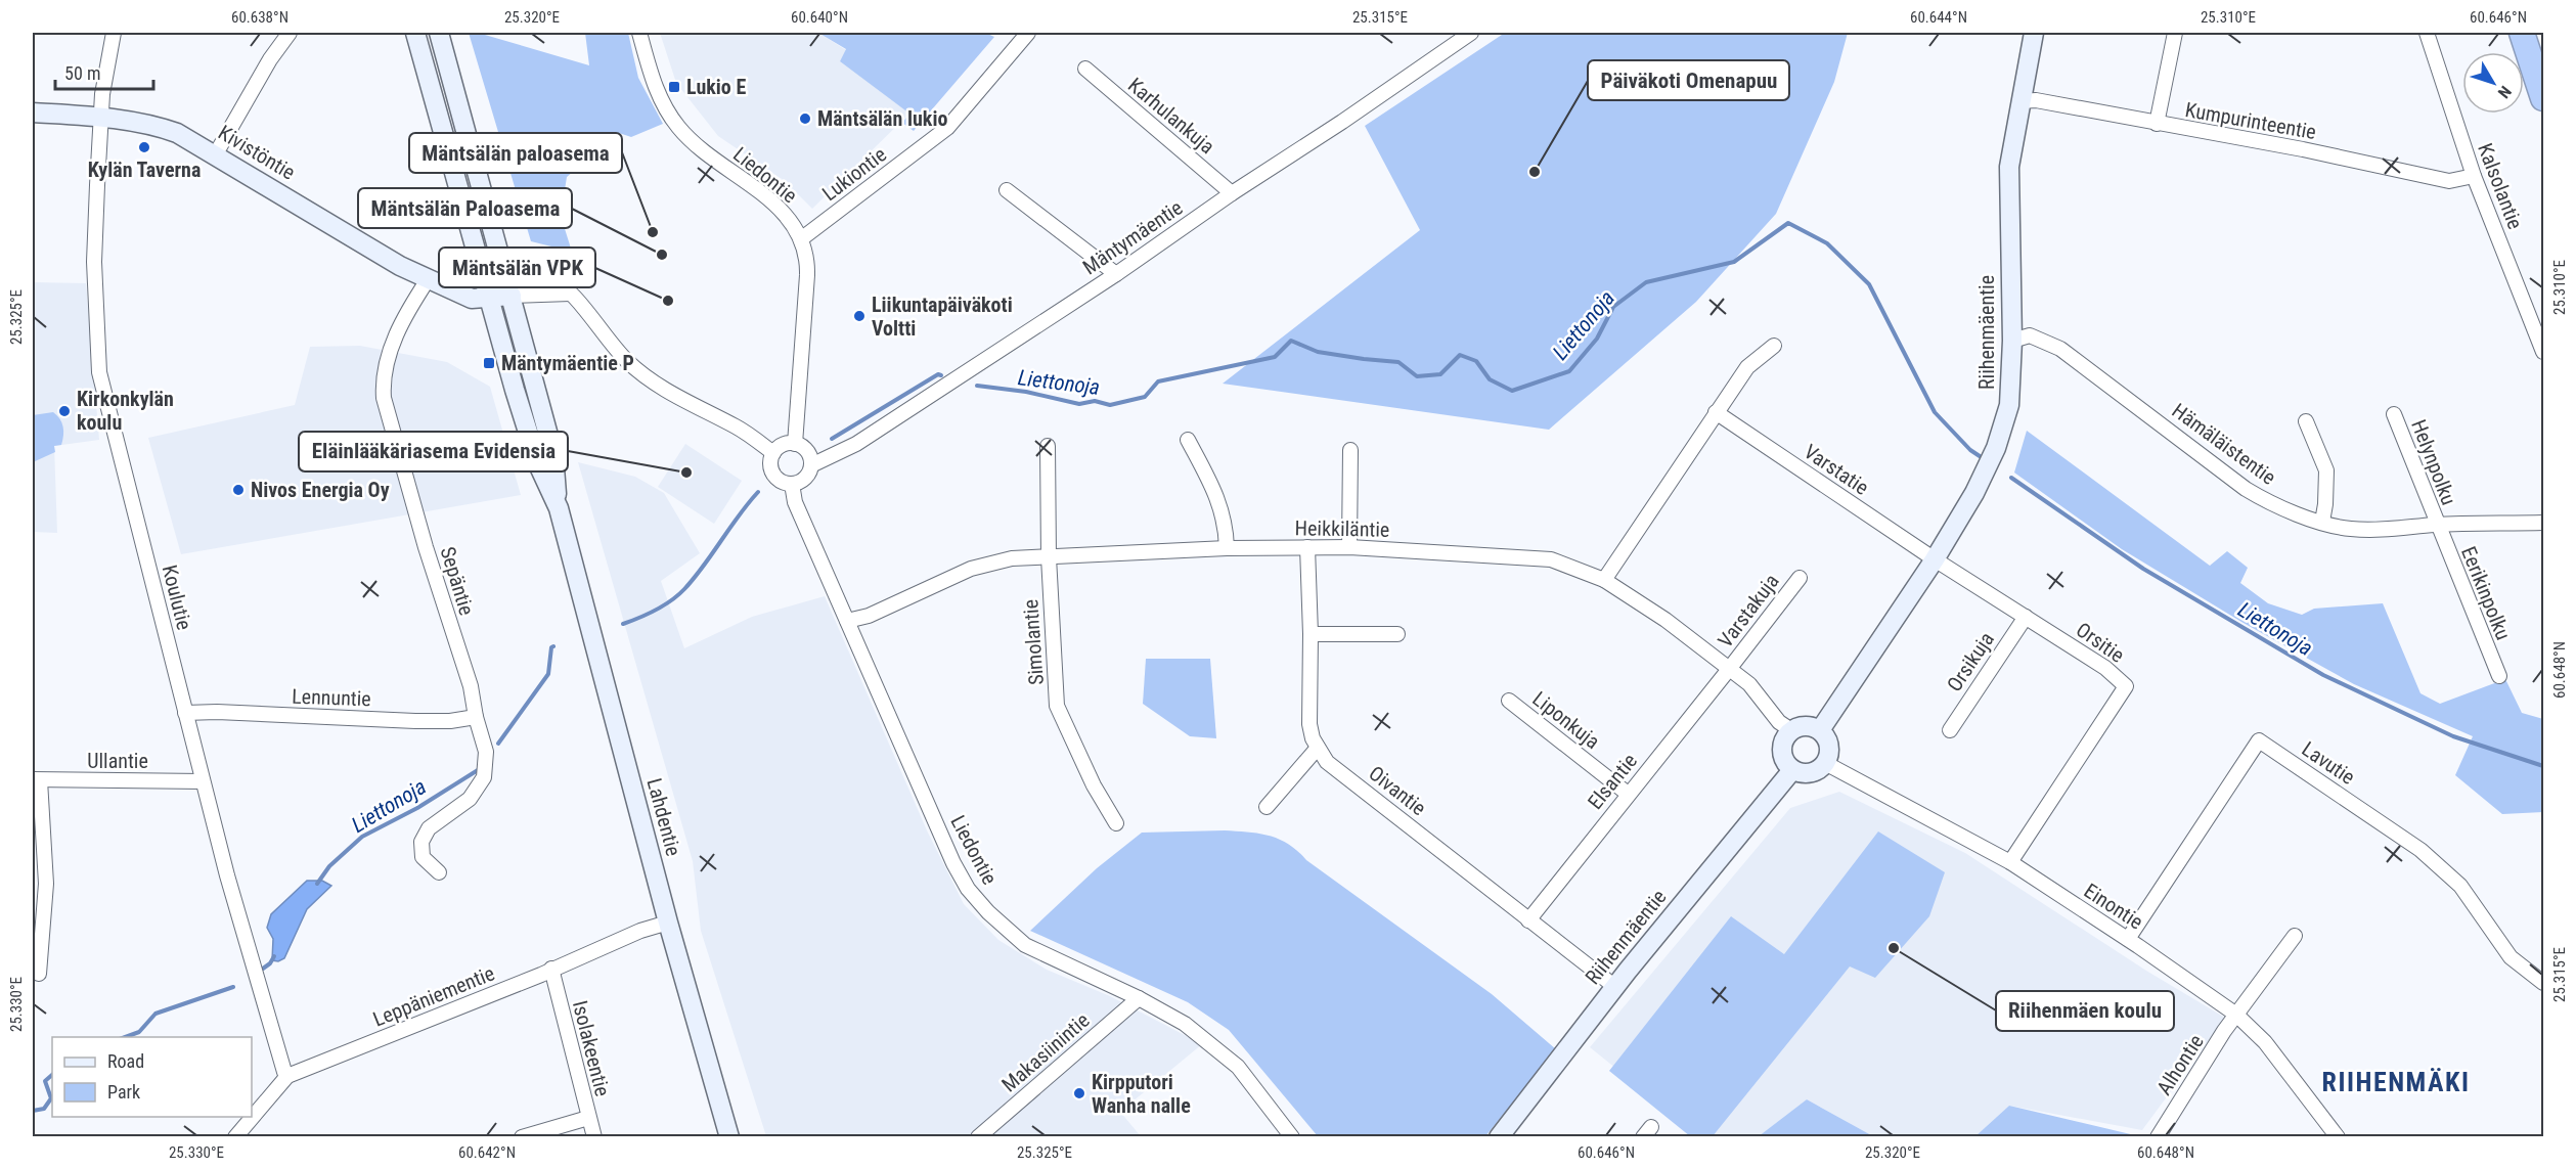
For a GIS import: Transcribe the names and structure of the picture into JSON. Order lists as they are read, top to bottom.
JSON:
{
  "streets": {
    "main road": ["Kivistöntie", "Riihenmäentie", "Lahdentie"],
    "street": [
      "Karhulankuja",
      "Kumpurinteentie",
      "Lukiontie",
      "Liedontie",
      "Kalsolantie",
      "Mäntymäentie",
      "Hämäläistentie",
      "Helynpolku",
      "Varstatie",
      "Heikkiläntie",
      "Sepäntie",
      "Eerikinpolku",
      "Koulutie",
      "Varstakuja",
      "Simolantie",
      "Orsitie",
      "Orsikuja",
      "Lennuntie",
      "Liponkuja",
      "Ullantie",
      "Lavutie",
      "Elsantie",
      "Oivantie",
      "Einontie",
      "Leppäniementie",
      "Isolakeentie",
      "Makasiinintie",
      "Alhontie"
    ]
  },
  "crossings": [
    ["Karhulankuja", "Mäntymäentie"],
    ["Kumpurinteentie", "Kalsolantie"],
    ["Kumpurinteentie", "Riihenmäentie"],
    ["Kivistöntie", "Sepäntie"],
    ["Kivistöntie", "Koulutie"],
    ["Kivistöntie", "Lahdentie"],
    ["Lukiontie", "Liedontie"],
    ["Liedontie", "Mäntymäentie"],
    ["Liedontie", "Heikkiläntie"],
    ["Liedontie", "Makasiinintie"],
    ["Riihenmäentie", "Hämäläistentie"],
    ["Riihenmäentie", "Varstatie"],
    ["Riihenmäentie", "Heikkiläntie"],
    ["Riihenmäentie", "Orsitie"],
    ["Riihenmäentie", "Oivantie"],
    ["Riihenmäentie", "Einontie"],
    ["Hämäläistentie", "Helynpolku"],
    ["Hämäläistentie", "Eerikinpolku"],
    ["Helynpolku", "Eerikinpolku"],
    ["Varstatie", "Orsitie"],
    ["Heikkiläntie", "Varstakuja"],
    ["Heikkiläntie", "Simolantie"],
    ["Heikkiläntie", "Elsantie"],
    ["Heikkiläntie", "Oivantie"],
    ["Heikkiläntie", "Einontie"],
    ["Sepäntie", "Lennuntie"],
    ["Koulutie", "Lennuntie"],
    ["Koulutie", "Ullantie"],
    ["Koulutie", "Leppäniementie"],
    ["Varstakuja", "Elsantie"],
    ["Orsitie", "Orsikuja"],
    ["Orsitie", "Einontie"],
    ["Liponkuja", "Elsantie"],
    ["Lavutie", "Einontie"],
    ["Elsantie", "Oivantie"],
    ["Lahdentie", "Leppäniementie"],
    ["Einontie", "Alhontie"],
    ["Leppäniementie", "Isolakeentie"]
  ],
  "districts": ["RIIHENMÄKI"],
  "water": ["Liettonoja"],
  "places": {
    "transit": ["Lukio E", "Mäntymäentie P"],
    "other": [
      "Mäntsälän lukio",
      "Kylän Taverna",
      "Päiväkoti Omenapuu",
      "Mäntsälän paloasema",
      "Mäntsälän Paloasema",
      "Mäntsälän VPK",
      "Liikuntapäiväkoti Voltti",
      "Kirkonkylän koulu",
      "Eläinlääkäriasema Evidensia",
      "Nivos Energia Oy",
      "Riihenmäen koulu",
      "Kirpputori Wanha nalle"
    ]
  },
  "legend": ["Road", "Park"],
  "scale_bar": "50 m",
  "north": "bottom right",
  "coordinates": [
    "60.638°N",
    "25.320°E",
    "60.640°N",
    "25.315°E",
    "60.644°N",
    "25.310°E",
    "60.646°N",
    "25.325°E",
    "60.648°N",
    "25.330°E",
    "60.642°N"
  ]
}
